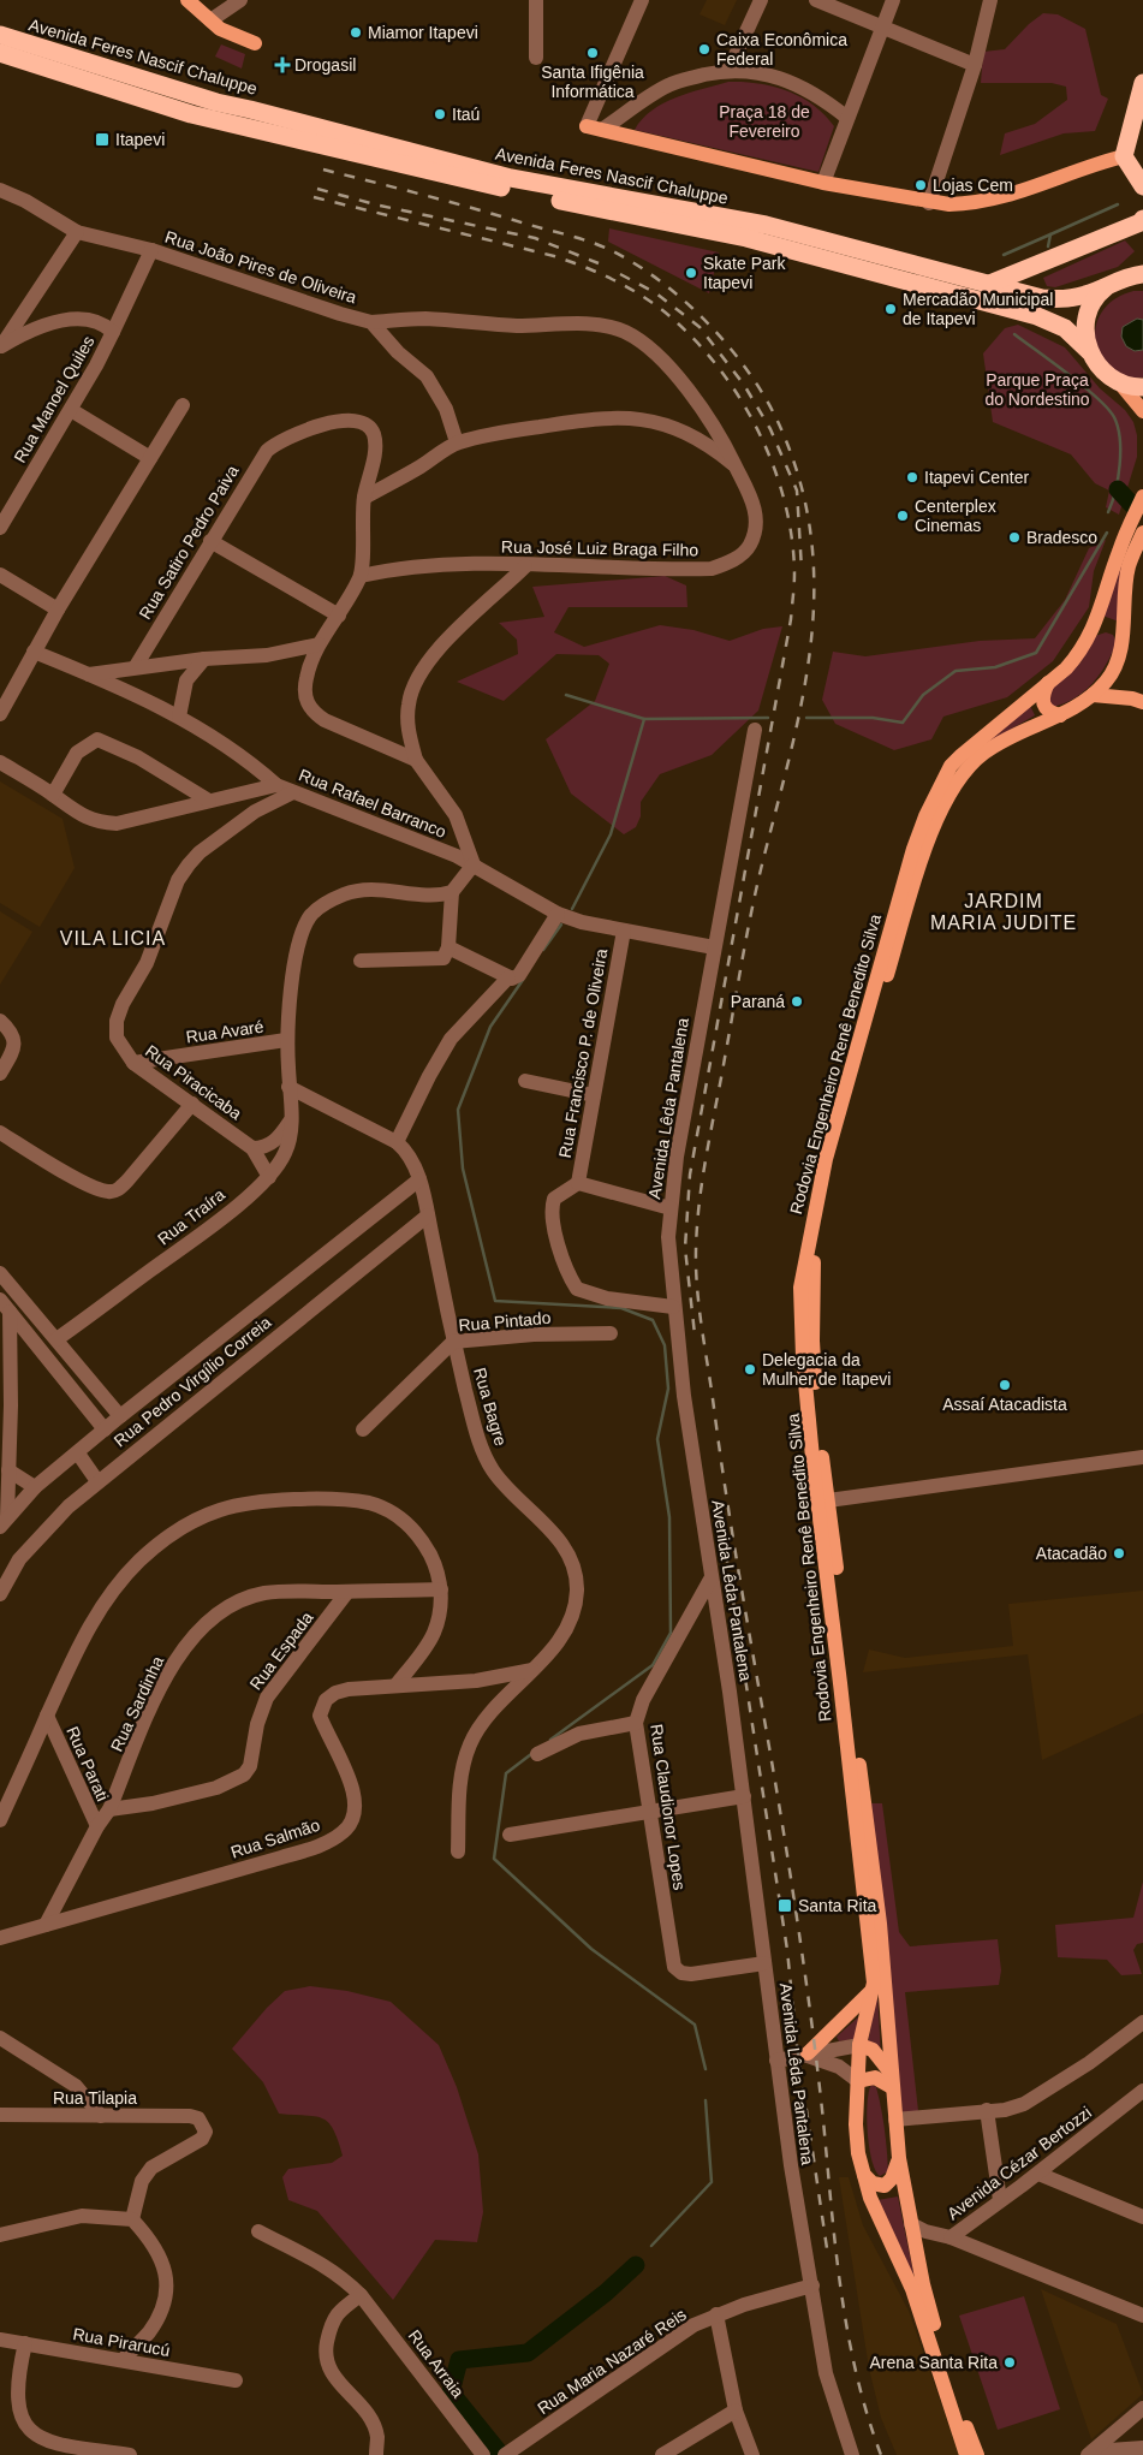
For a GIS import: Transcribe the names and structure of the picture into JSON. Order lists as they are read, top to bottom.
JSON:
{
  "streets": {
    "highway": ["Avenida Feres Nascif Chaluppe"],
    "main road": ["Rodovia Engenheiro Renê Benedito Silva"],
    "street": [
      "Rua João Pires de Oliveira",
      "Rua Manoel Quiles",
      "Rua Satiro Pedro Paiva",
      "Rua José Luiz Braga Filho",
      "Rua Rafael Barranco",
      "Rua Avaré",
      "Rua Francisco P. de Oliveira",
      "Rua Piracicaba",
      "Avenida Lêda Pantalena",
      "Rua Traíra",
      "Rua Pintado",
      "Rua Pedro Virgílio Correia",
      "Rua Bagre",
      "Rua Espada",
      "Rua Sardinha",
      "Rua Parati",
      "Rua Claudionor Lopes",
      "Rua Salmão",
      "Rua Tilapia",
      "Avenida Cézar Bertozzi",
      "Rua Pirarucú",
      "Rua Maria Nazaré Reis",
      "Rua Arraia"
    ]
  },
  "crossings": [
    ["Rua João Pires de Oliveira", "Rua José Luiz Braga Filho"],
    ["Rua Rafael Barranco", "Rua Francisco P. de Oliveira"],
    ["Rua Rafael Barranco", "Rua Piracicaba"],
    ["Rua Rafael Barranco", "Avenida Lêda Pantalena"],
    ["Rua Avaré", "Rua Piracicaba"],
    ["Rua Avaré", "Rua Traíra"],
    ["Rodovia Engenheiro Renê Benedito Silva", "Avenida Cézar Bertozzi"],
    ["Rua Piracicaba", "Rua Traíra"],
    ["Avenida Lêda Pantalena", "Rua Claudionor Lopes"],
    ["Avenida Lêda Pantalena", "Rua Maria Nazaré Reis"],
    ["Rua Traíra", "Rua Bagre"],
    ["Rua Pintado", "Rua Bagre"],
    ["Rua Pedro Virgílio Correia", "Rua Bagre"],
    ["Rua Bagre", "Rua Salmão"],
    ["Rua Espada", "Rua Sardinha"],
    ["Rua Sardinha", "Rua Parati"],
    ["Rua Sardinha", "Rua Salmão"]
  ],
  "districts": ["JARDIM MARIA JUDITE", "VILA LICIA"],
  "parks": ["Praça 18 de Fevereiro", "Parque Praça do Nordestino"],
  "places": {
    "other": [
      "Miamor Itapevi",
      "Caixa Econômica Federal",
      "Santa Ifigênia Informática",
      "Itaú",
      "Lojas Cem",
      "Skate Park Itapevi",
      "Mercadão Municipal de Itapevi",
      "Itapevi Center",
      "Centerplex Cinemas",
      "Bradesco",
      "Paraná",
      "Delegacia da Mulher de Itapevi",
      "Assaí Atacadista",
      "Atacadão",
      "Arena Santa Rita"
    ],
    "health": ["Drogasil"],
    "transit": ["Itapevi", "Santa Rita"]
  }
}
